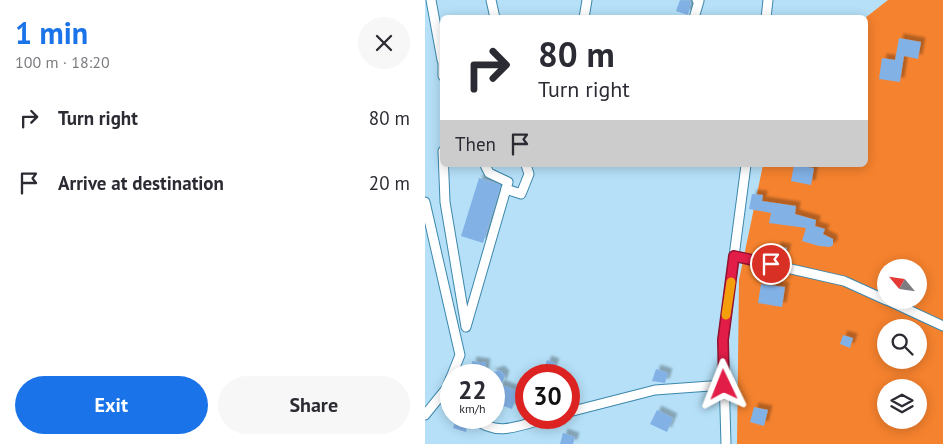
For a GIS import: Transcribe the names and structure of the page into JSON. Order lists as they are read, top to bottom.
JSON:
{
  "north": "top left",
  "page": {
    "heading": ["1 min", "100 m · 18:20"],
    "turn": ["80 m", "Turn right"],
    "list": [
      {
        "name": "Turn right",
        "value": "80 m"
      },
      {
        "name": "Arrive at destination",
        "value": "20 m"
      }
    ],
    "then": "Then",
    "speed": "22 km/h",
    "limit": "30",
    "buttons": ["Exit", "Share"]
  }
}
